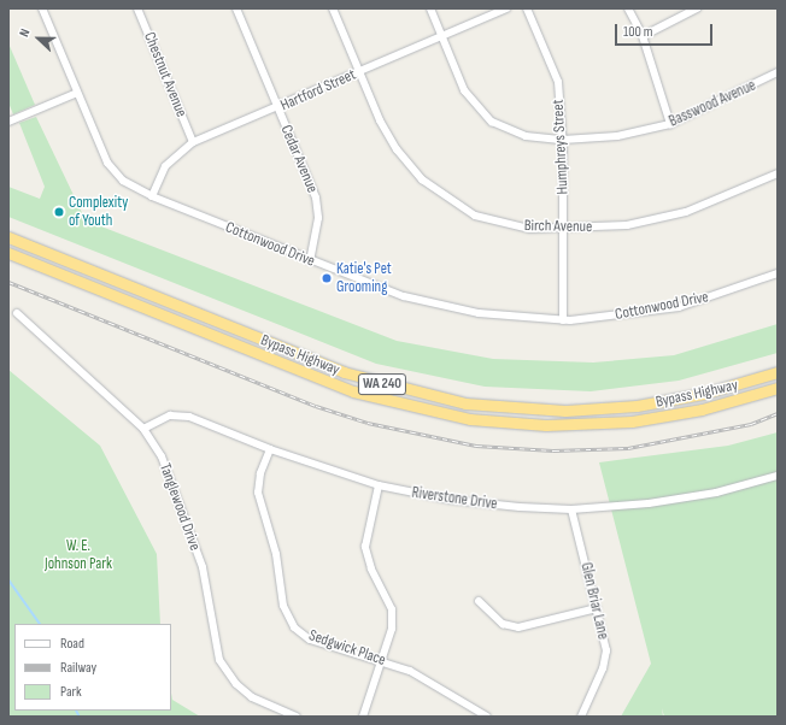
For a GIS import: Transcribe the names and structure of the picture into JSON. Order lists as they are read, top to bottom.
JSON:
{
  "streets": {
    "highway": ["Bypass Highway", "WA 240"],
    "street": [
      "Chestnut Avenue",
      "Hartford Street",
      "Basswood Avenue",
      "Humphreys Street",
      "Cedar Avenue",
      "Birch Avenue",
      "Cottonwood Drive",
      "Riverstone Drive",
      "Tanglewood Drive",
      "Glen Briar Lane",
      "Sedgwick Place"
    ]
  },
  "crossings": [
    ["Chestnut Avenue", "Hartford Street"],
    ["Hartford Street", "Basswood Avenue"],
    ["Hartford Street", "Cedar Avenue"],
    ["Hartford Street", "Birch Avenue"],
    ["Hartford Street", "Cottonwood Drive"],
    ["Basswood Avenue", "Humphreys Street"],
    ["Humphreys Street", "Birch Avenue"],
    ["Humphreys Street", "Cottonwood Drive"],
    ["Cedar Avenue", "Cottonwood Drive"],
    ["Riverstone Drive", "Tanglewood Drive"],
    ["Riverstone Drive", "Glen Briar Lane"],
    ["Riverstone Drive", "Sedgwick Place"]
  ],
  "parks": ["W. E. Johnson Park"],
  "places": ["Complexity of Youth", "Katie's Pet Grooming"],
  "legend": ["Road", "Railway", "Park"],
  "scale_bar": "100 m",
  "north": "left"
}
